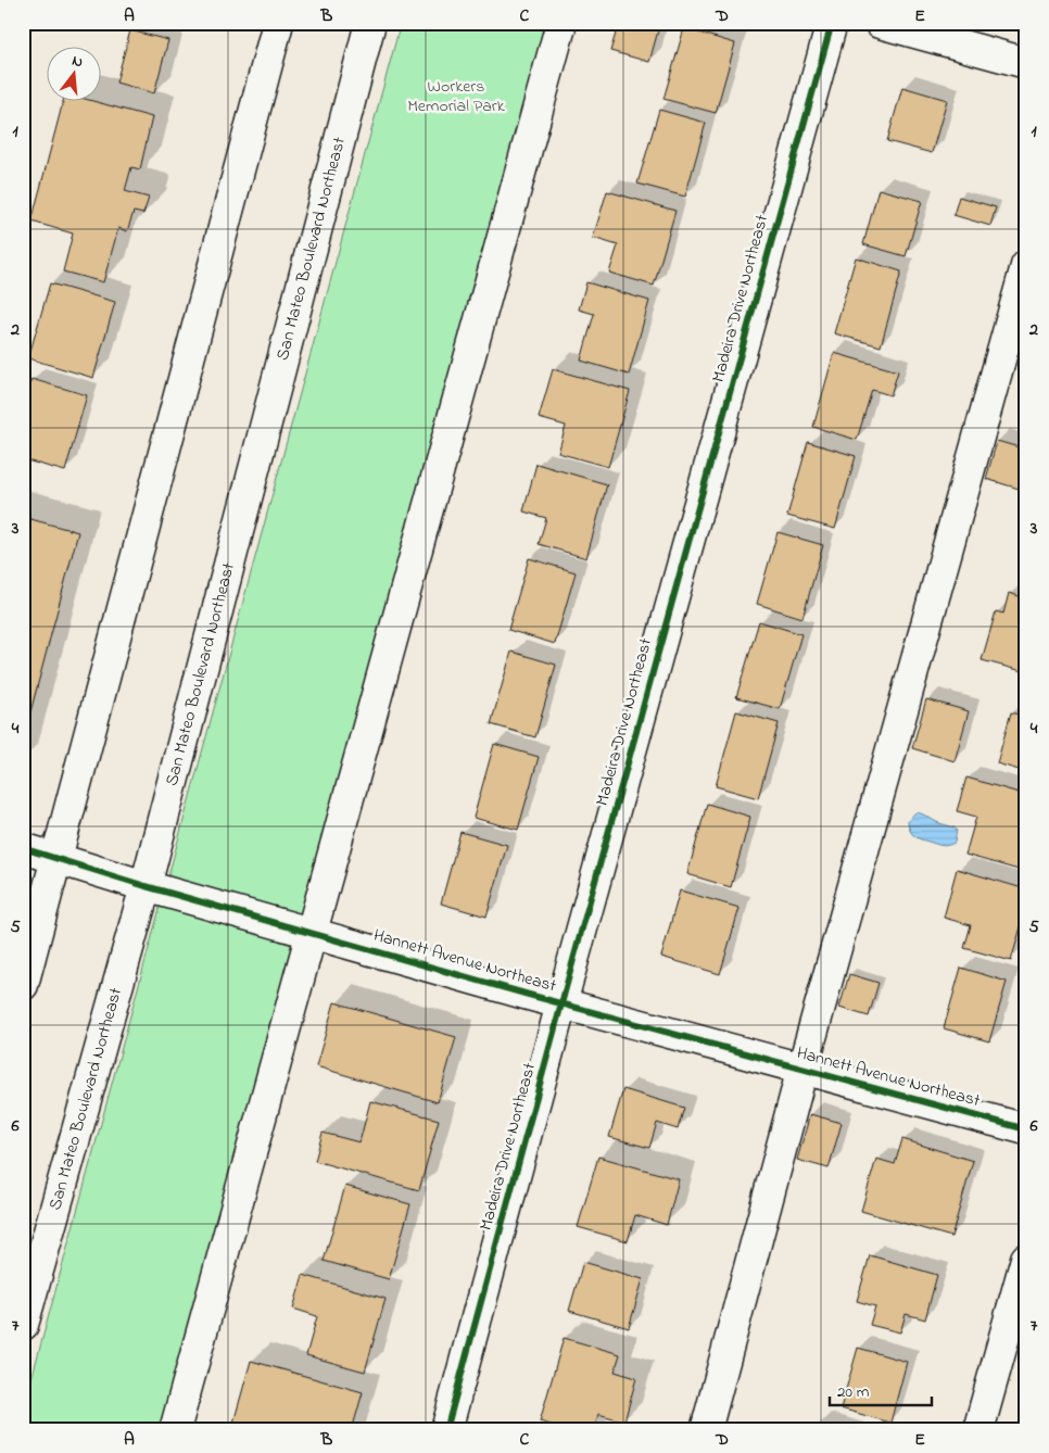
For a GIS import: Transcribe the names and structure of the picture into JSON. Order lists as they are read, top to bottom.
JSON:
{
  "streets": {
    "street": ["San Mateo Boulevard Northeast", "Madeira Drive Northeast", "Hannett Avenue Northeast"]
  },
  "crossings": [
    ["San Mateo Boulevard Northeast", "Hannett Avenue Northeast"],
    ["Madeira Drive Northeast", "Hannett Avenue Northeast"]
  ],
  "parks": ["Workers Memorial Park"],
  "scale_bar": "20 m",
  "north": "top",
  "grid": {
    "columns": [
      "A",
      "B",
      "C",
      "D",
      "E"
    ],
    "rows": [
      "1",
      "2",
      "3",
      "4",
      "5",
      "6",
      "7"
    ]
  }
}
